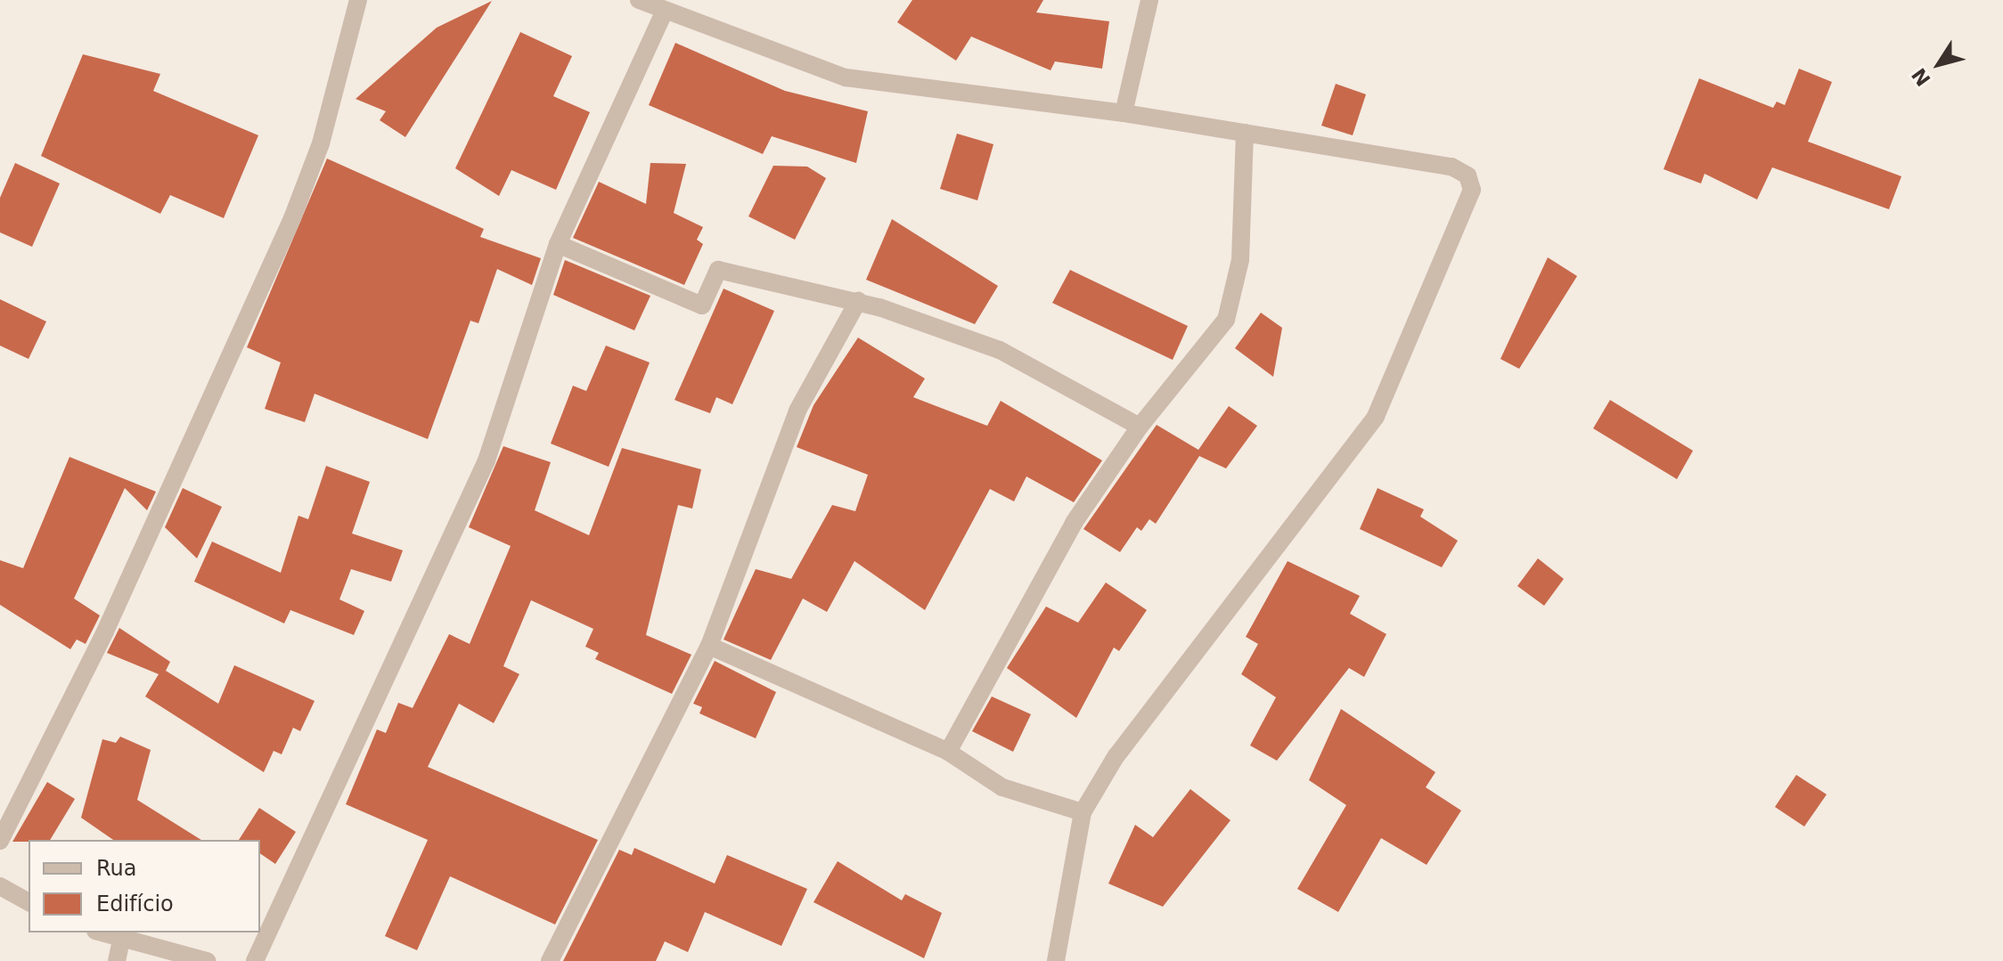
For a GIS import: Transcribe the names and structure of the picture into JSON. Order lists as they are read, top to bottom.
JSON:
{
  "legend": ["Rua", "Edifício"],
  "north": "bottom left"
}
